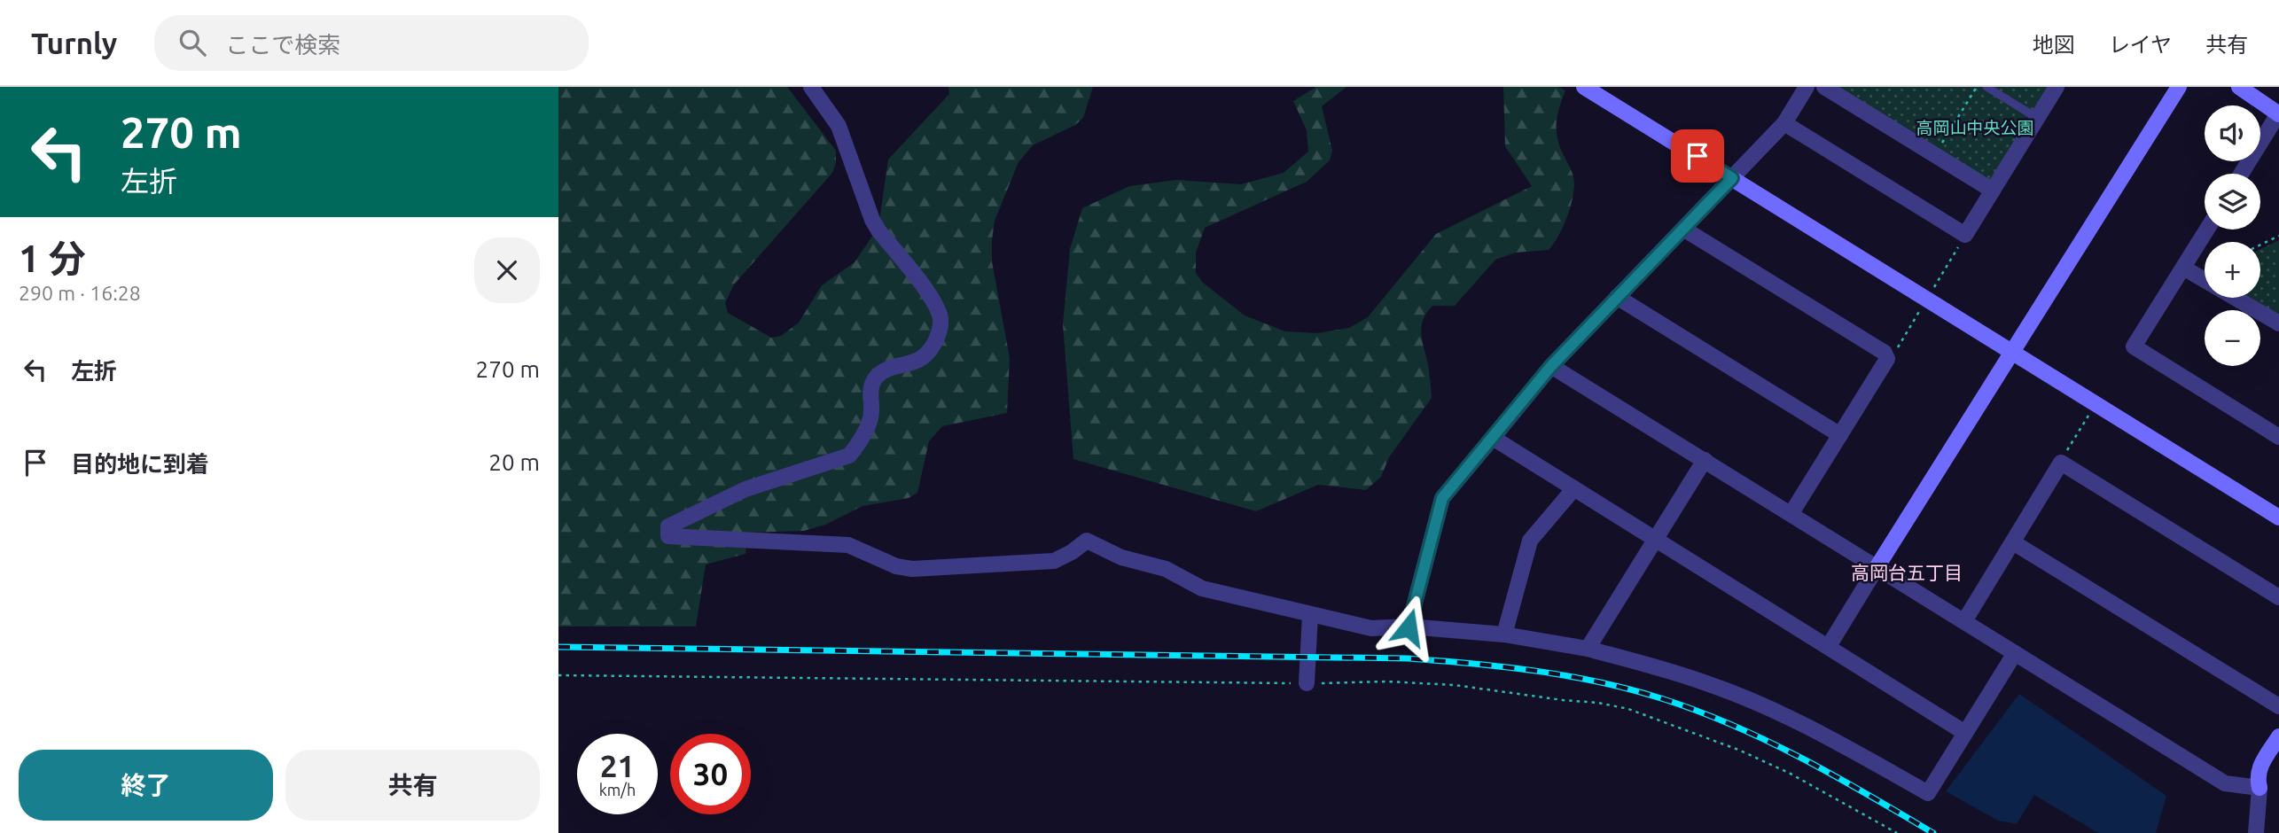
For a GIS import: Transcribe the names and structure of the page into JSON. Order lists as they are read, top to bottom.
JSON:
{
  "districts": ["高岡台五丁目"],
  "parks": ["高岡山中央公園"],
  "page": {
    "header": "Turnly",
    "search": "ここで検索",
    "nav": ["地図", "レイヤ", "共有"],
    "turn": ["270 m", "左折"],
    "map_buttons": ["+", "−"],
    "heading": ["1 分", "290 m · 16:28"],
    "list": [
      {
        "name": "左折",
        "value": "270 m"
      },
      {
        "name": "目的地に到着",
        "value": "20 m"
      }
    ],
    "speed": "21 km/h",
    "limit": "30",
    "buttons": ["終了", "共有"]
  }
}
